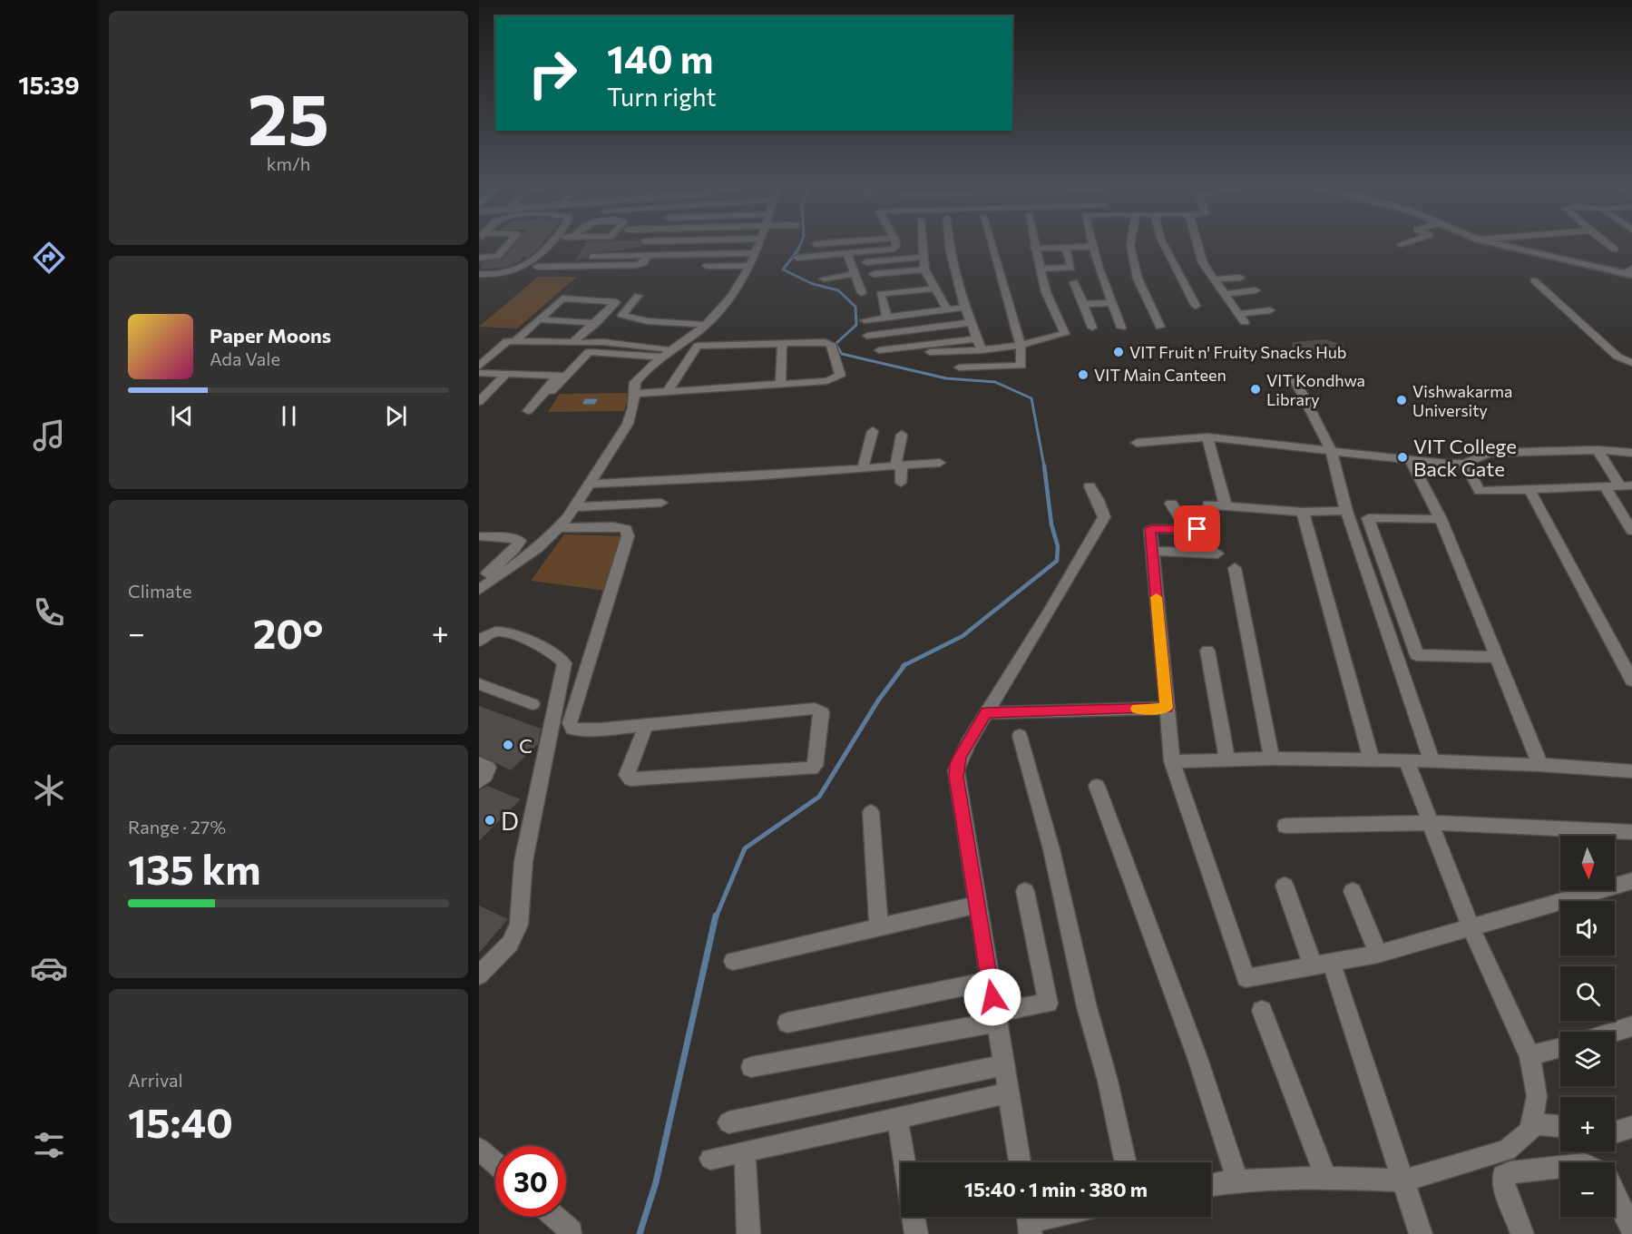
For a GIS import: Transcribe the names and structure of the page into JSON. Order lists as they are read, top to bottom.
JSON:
{
  "places": [
    "VIT Fruit n' Fruity Snacks Hub",
    "VIT Main Canteen",
    "VIT Kondhwa Library",
    "Vishwakarma University",
    "VIT College Back Gate",
    "C",
    "D"
  ],
  "north": "bottom",
  "page": {
    "tabs": "15:39",
    "tile": [
      ["25", "km/h"],
      "Climate",
      ["Range · 27%", "135 km"],
      ["Arrival", "15:40"]
    ],
    "turn": ["140 m", "Turn right"],
    "song": ["Paper Moons", "Ada Vale"],
    "heat": ["−", "20°", "+"],
    "map_buttons": ["+", "−"],
    "limit": "30",
    "trip": "15:40 · 1 min · 380 m"
  }
}
